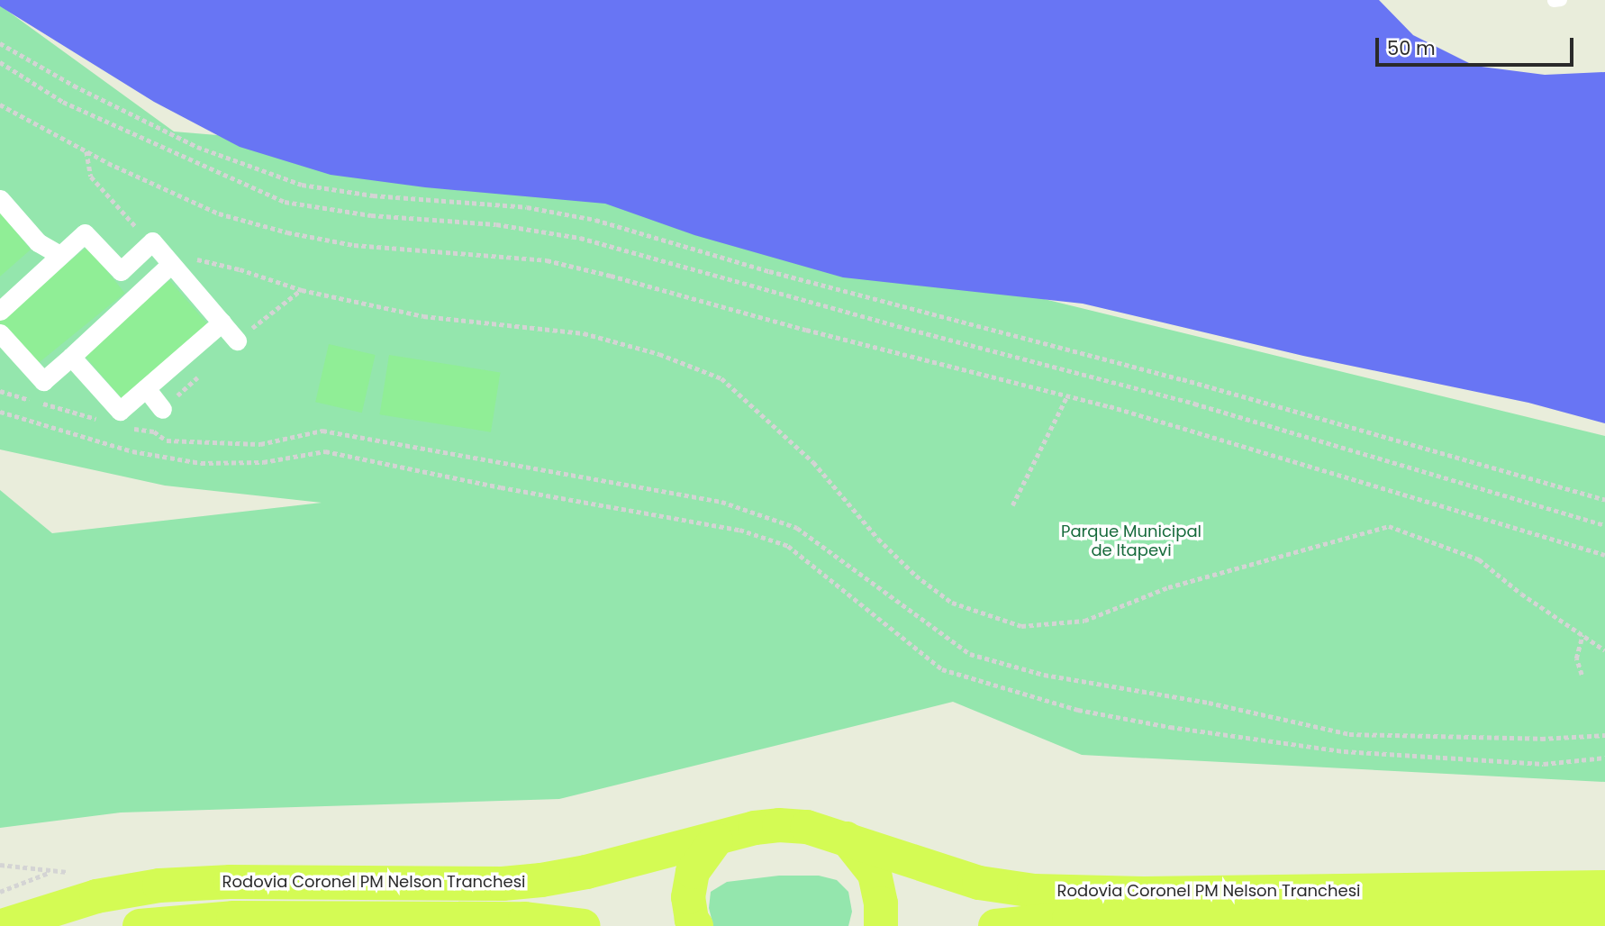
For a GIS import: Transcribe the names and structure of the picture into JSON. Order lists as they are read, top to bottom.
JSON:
{
  "streets": {
    "highway": ["Rodovia Coronel PM Nelson Tranchesi"]
  },
  "parks": ["Parque Municipal de Itapevi"],
  "scale_bar": "50 m"
}
